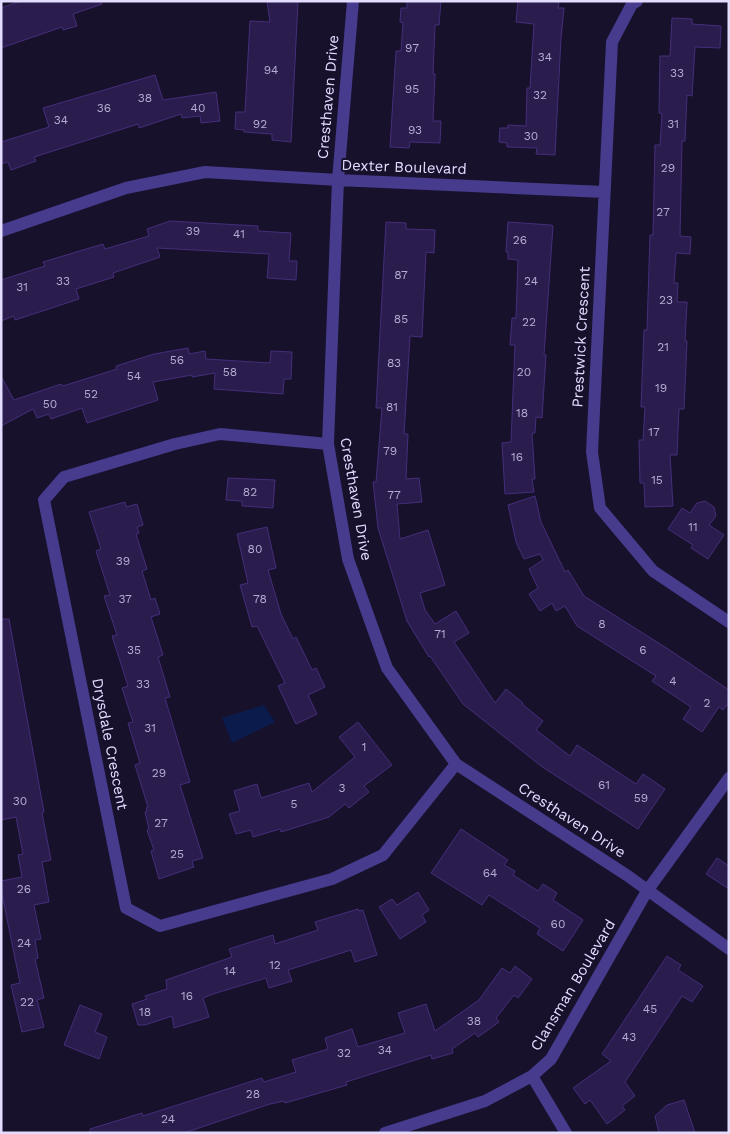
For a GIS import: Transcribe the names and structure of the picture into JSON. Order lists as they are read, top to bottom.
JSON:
{
  "streets": {
    "street": [
      "Cresthaven Drive",
      "Dexter Boulevard",
      "Prestwick Crescent",
      "Drysdale Crescent",
      "Clansman Boulevard"
    ]
  },
  "crossings": [
    ["Cresthaven Drive", "Dexter Boulevard"],
    ["Cresthaven Drive", "Drysdale Crescent"],
    ["Cresthaven Drive", "Clansman Boulevard"],
    ["Dexter Boulevard", "Prestwick Crescent"]
  ],
  "house_numbers": [
    "97",
    "34",
    "94",
    "33",
    "95",
    "32",
    "38",
    "36",
    "40",
    "34",
    "92",
    "31",
    "93",
    "30",
    "29",
    "27",
    "39",
    "41",
    "26",
    "87",
    "33",
    "24",
    "31",
    "23",
    "85",
    "22",
    "21",
    "56",
    "83",
    "58",
    "20",
    "54",
    "19",
    "52",
    "50",
    "81",
    "18",
    "17",
    "79",
    "16",
    "15",
    "82",
    "77",
    "11",
    "80",
    "39",
    "37",
    "78",
    "8",
    "71",
    "35",
    "6",
    "4",
    "33",
    "2",
    "31",
    "1",
    "29",
    "61",
    "3",
    "59",
    "30",
    "5",
    "27",
    "25",
    "64",
    "26",
    "60",
    "24",
    "12",
    "14",
    "16",
    "22",
    "45",
    "18",
    "38",
    "43",
    "34",
    "32",
    "28",
    "24"
  ]
}
